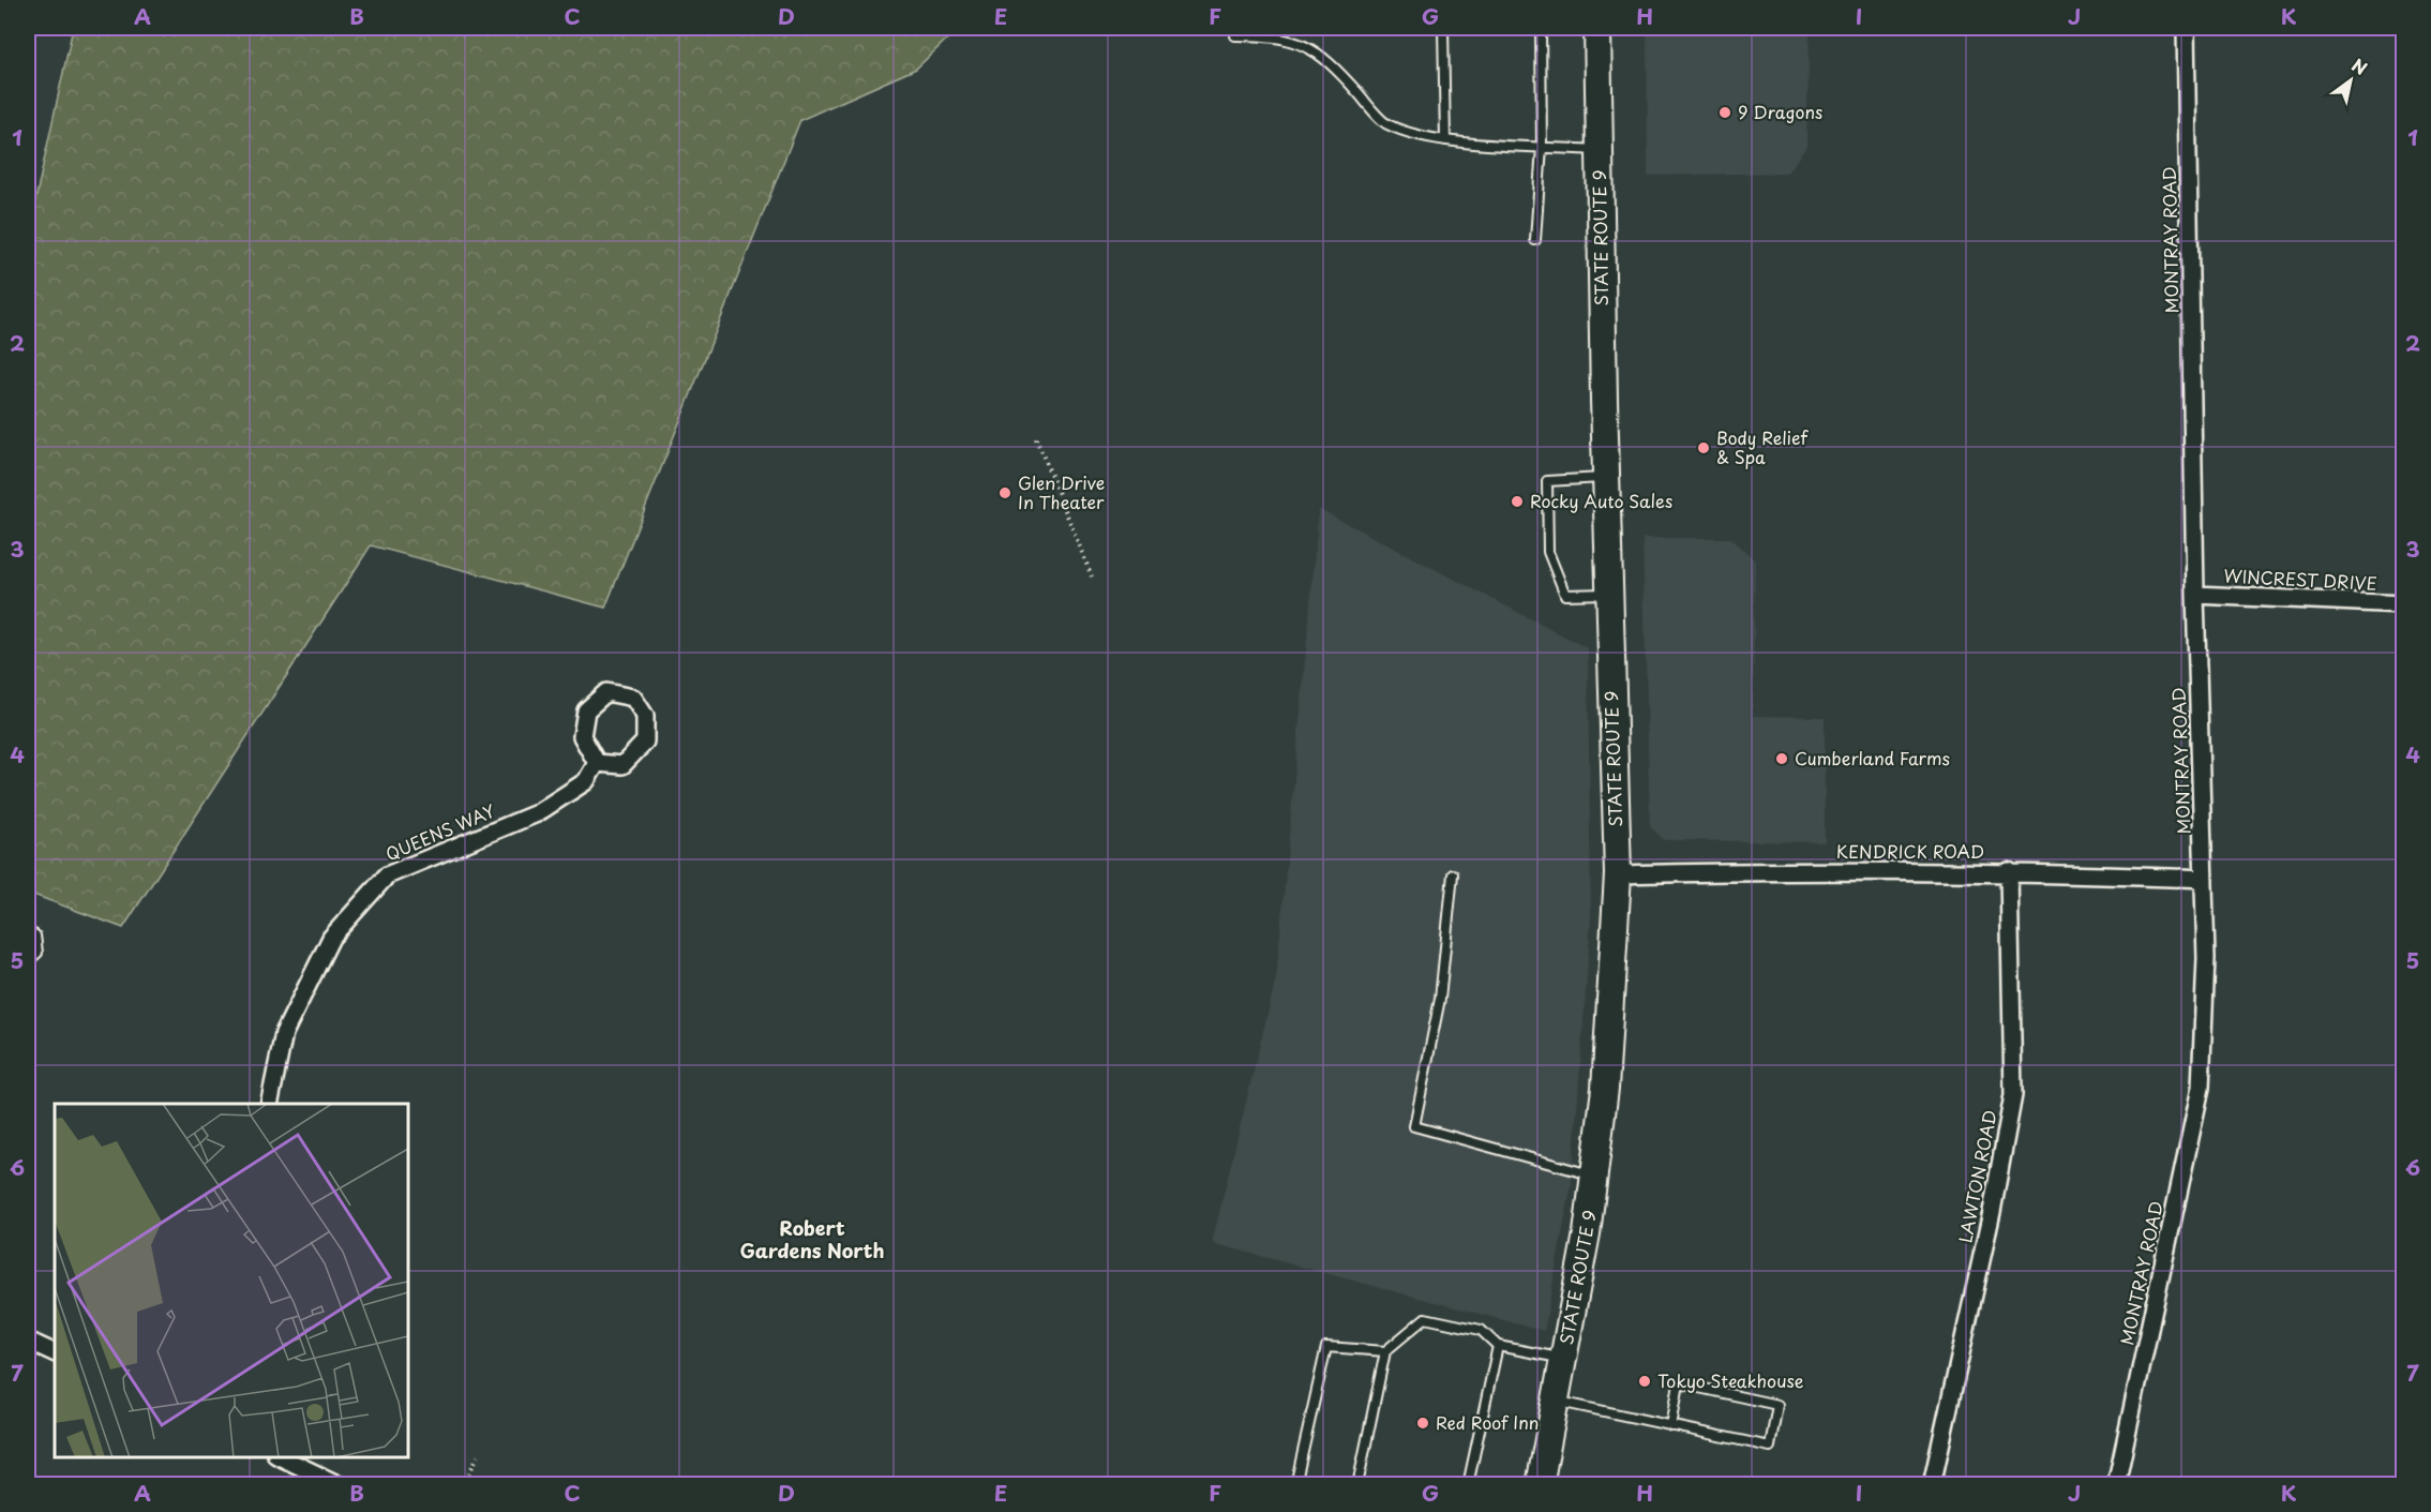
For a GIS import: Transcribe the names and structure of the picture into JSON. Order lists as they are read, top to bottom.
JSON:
{
  "streets": {
    "main road": ["STATE ROUTE 9"],
    "street": [
      "MONTRAY ROAD",
      "WINCREST DRIVE",
      "QUEENS WAY",
      "KENDRICK ROAD",
      "LAWTON ROAD"
    ]
  },
  "crossings": [
    ["STATE ROUTE 9", "KENDRICK ROAD"],
    ["MONTRAY ROAD", "WINCREST DRIVE"],
    ["MONTRAY ROAD", "KENDRICK ROAD"],
    ["KENDRICK ROAD", "LAWTON ROAD"]
  ],
  "districts": ["Robert Gardens North"],
  "places": [
    "9 Dragons",
    "Body Relief & Spa",
    "Glen Drive In Theater",
    "Rocky Auto Sales",
    "Cumberland Farms",
    "Tokyo Steakhouse",
    "Red Roof Inn"
  ],
  "north": "top right",
  "grid": {
    "columns": [
      "A",
      "B",
      "C",
      "D",
      "E",
      "F",
      "G",
      "H",
      "I",
      "J",
      "K"
    ],
    "rows": [
      "1",
      "2",
      "3",
      "4",
      "5",
      "6",
      "7"
    ]
  }
}
